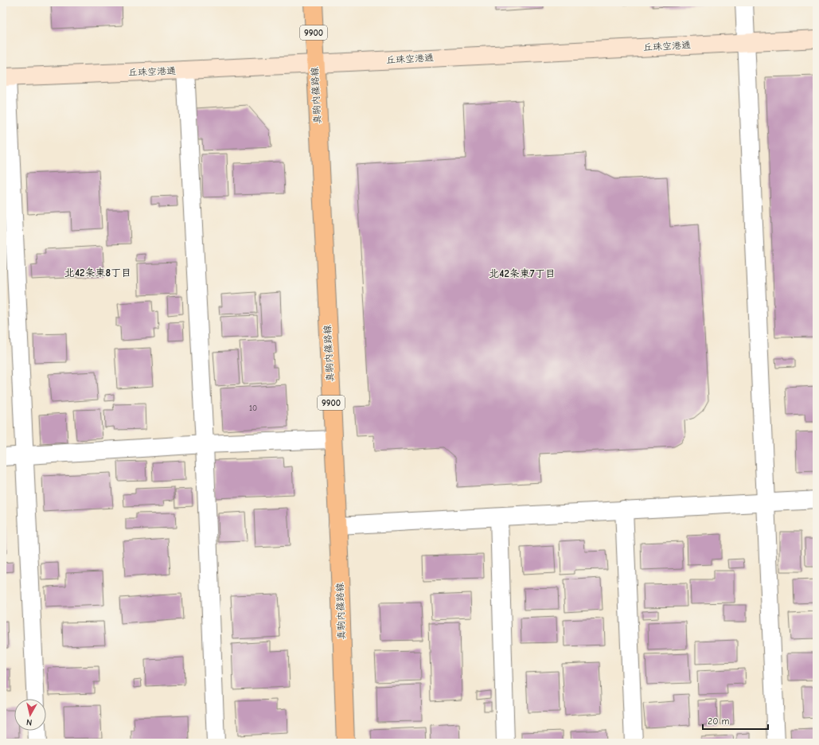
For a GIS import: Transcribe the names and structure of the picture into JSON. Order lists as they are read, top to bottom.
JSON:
{
  "streets": {
    "main road": ["9900", "丘珠空港通", "真駒内篠路線"]
  },
  "crossings": [
    ["丘珠空港通", "真駒内篠路線"]
  ],
  "districts": ["北42条東8丁目", "北42条東7丁目"],
  "house_numbers": ["10"],
  "scale_bar": "20 m",
  "north": "bottom"
}
